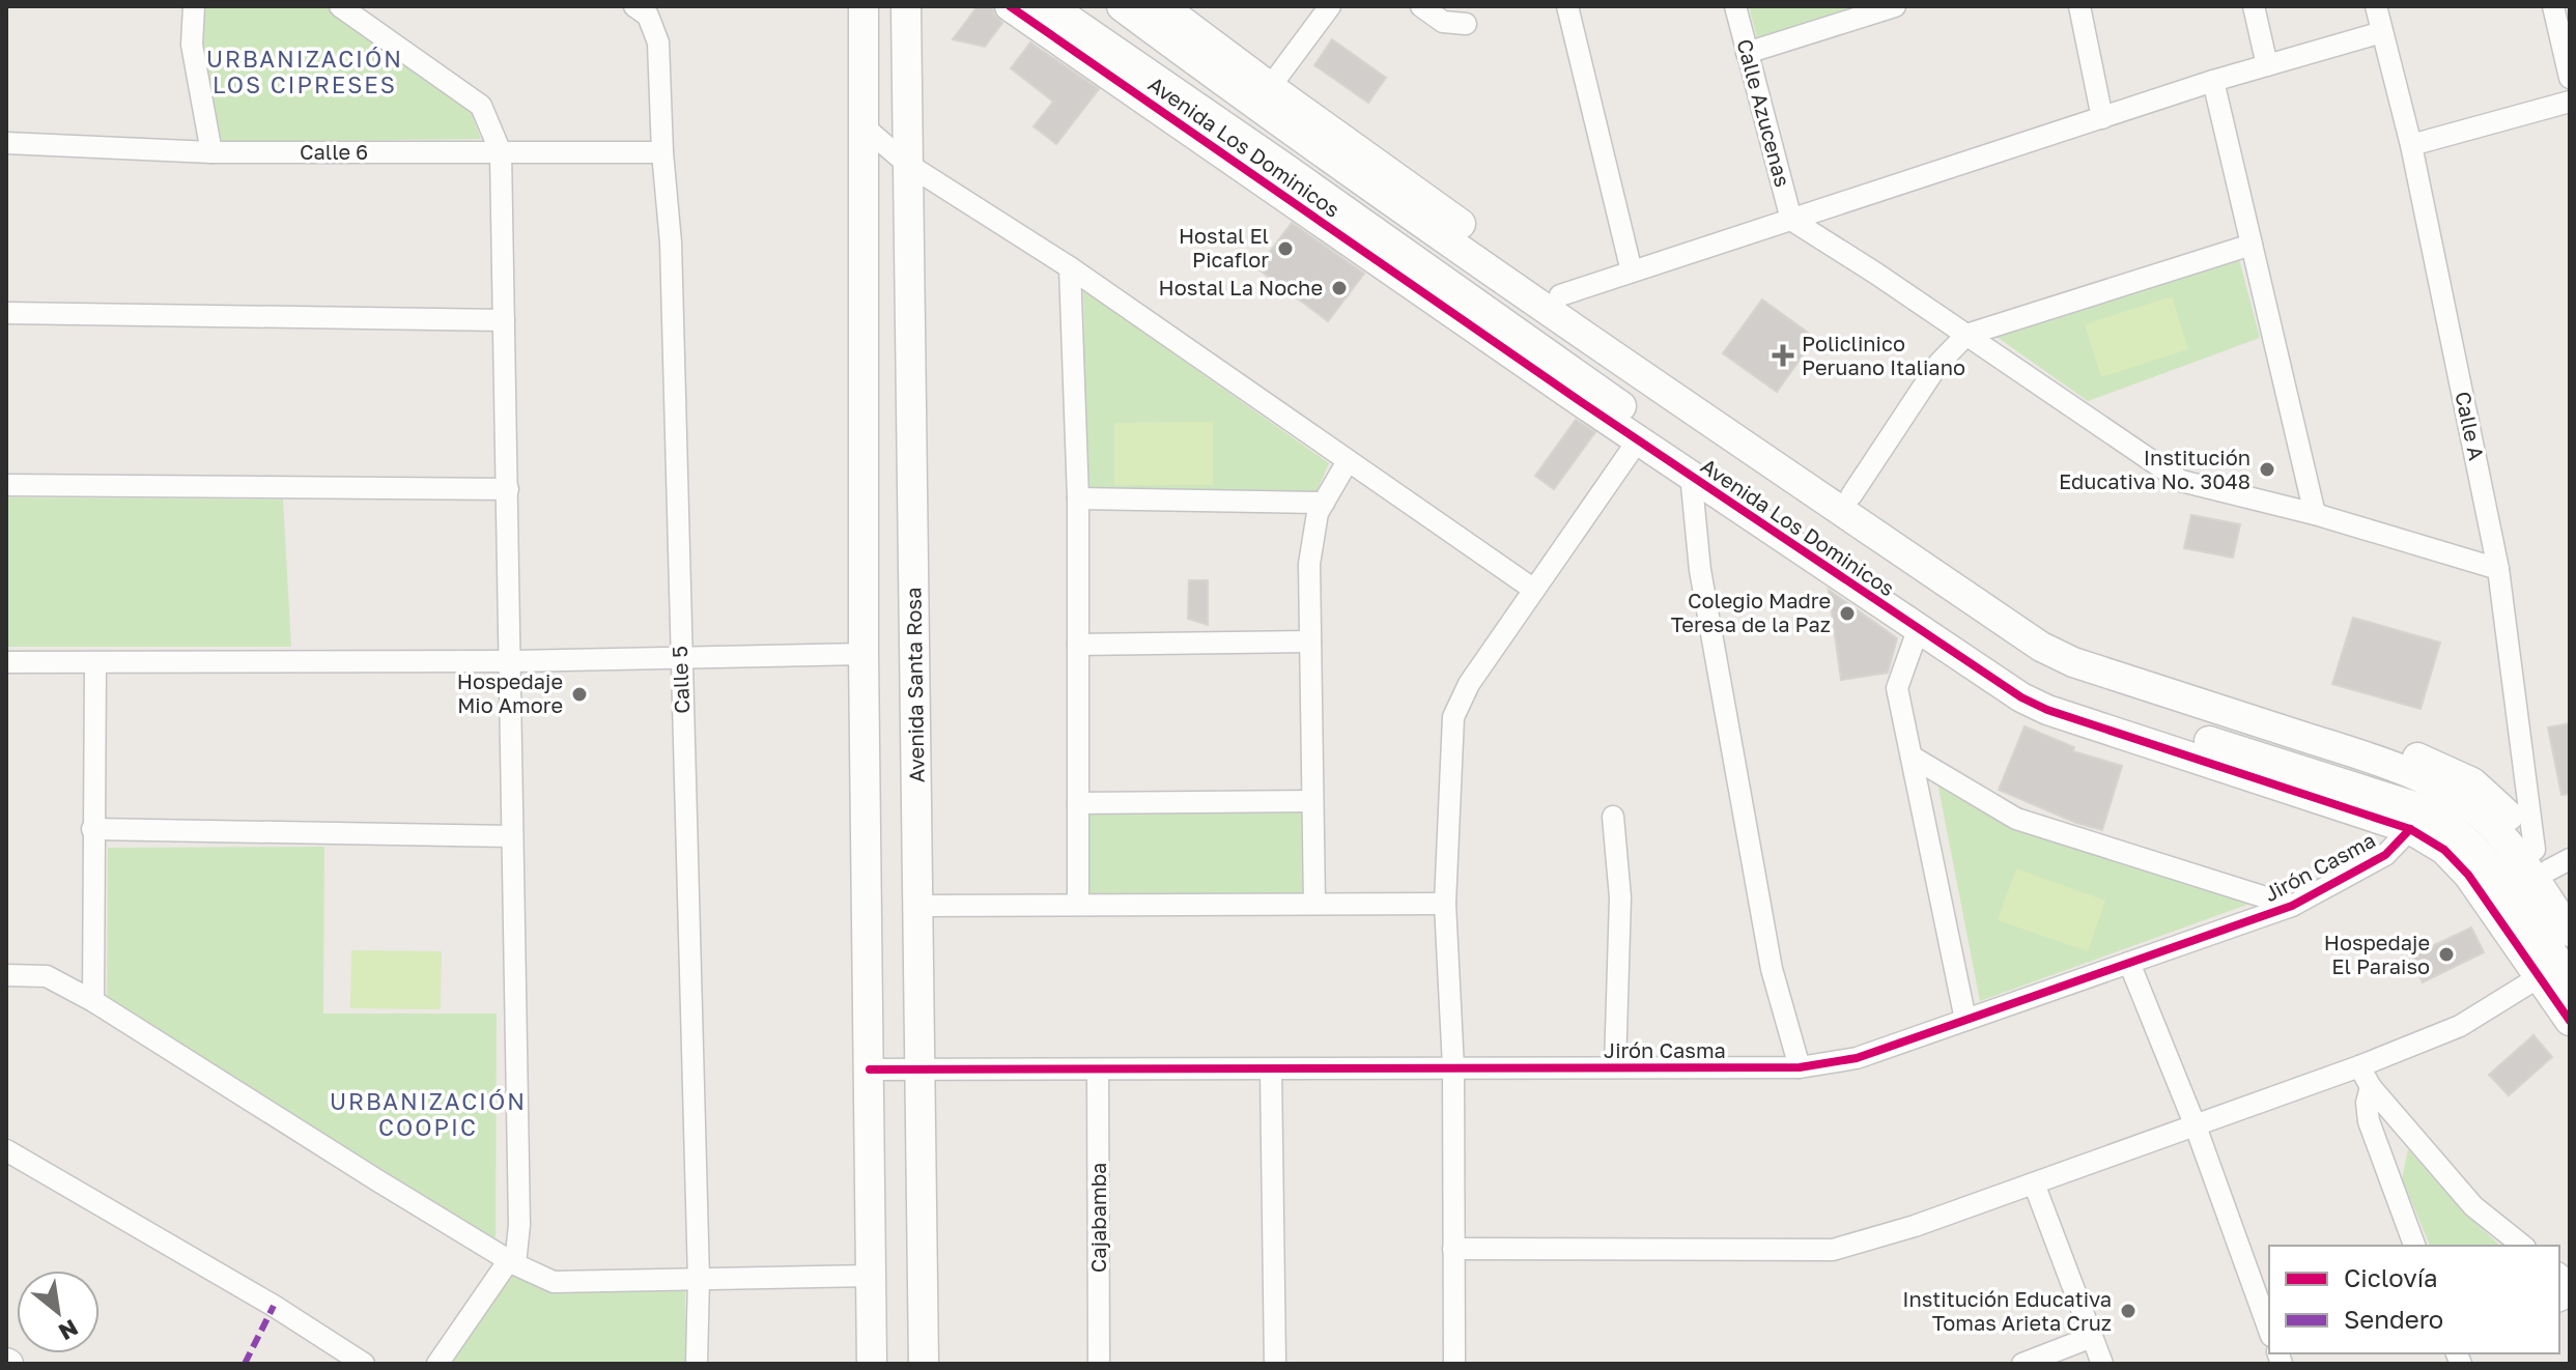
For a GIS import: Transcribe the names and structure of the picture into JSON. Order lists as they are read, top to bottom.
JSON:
{
  "streets": {
    "main road": ["Avenida Los Dominicos", "Avenida Santa Rosa"],
    "street": [
      "Calle Azucenas",
      "Calle 6",
      "Calle A",
      "Calle 5",
      "Jirón Casma",
      "Cajabamba"
    ]
  },
  "crossings": [
    ["Avenida Los Dominicos", "Jirón Casma"],
    ["Calle 6", "Calle 5"],
    ["Avenida Santa Rosa", "Jirón Casma"],
    ["Jirón Casma", "Cajabamba"]
  ],
  "districts": ["URBANIZACIÓN LOS CIPRESES", "URBANIZACIÓN COOPIC"],
  "places": {
    "other": [
      "Hostal El Picaflor",
      "Hostal La Noche",
      "Institución Educativa No. 3048",
      "Colegio Madre Teresa de la Paz",
      "Hospedaje Mio Amore",
      "Hospedaje El Paraiso",
      "Institución Educativa Tomas Arieta Cruz"
    ],
    "health": ["Policlinico Peruano Italiano"]
  },
  "legend": ["Ciclovía", "Sendero"],
  "north": "bottom right"
}
